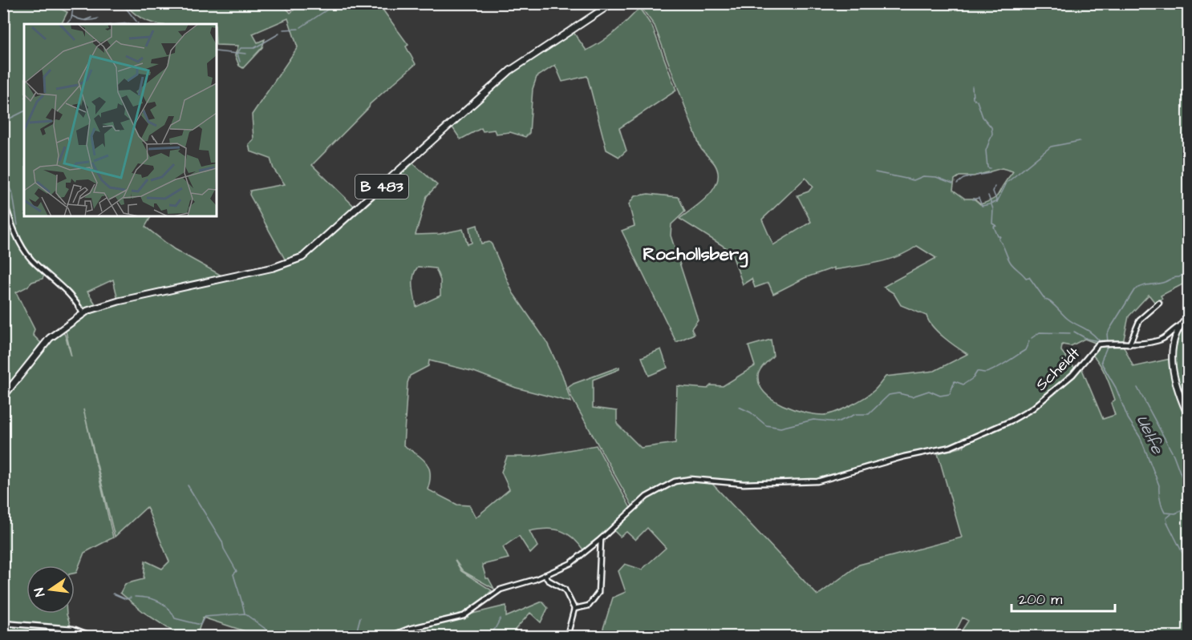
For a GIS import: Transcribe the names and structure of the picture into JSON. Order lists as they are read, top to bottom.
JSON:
{
  "streets": {
    "main road": ["B 483"],
    "street": ["Scheidt"]
  },
  "districts": ["Rochollsberg"],
  "water": ["Uelfe"],
  "scale_bar": "200 m",
  "north": "left"
}
